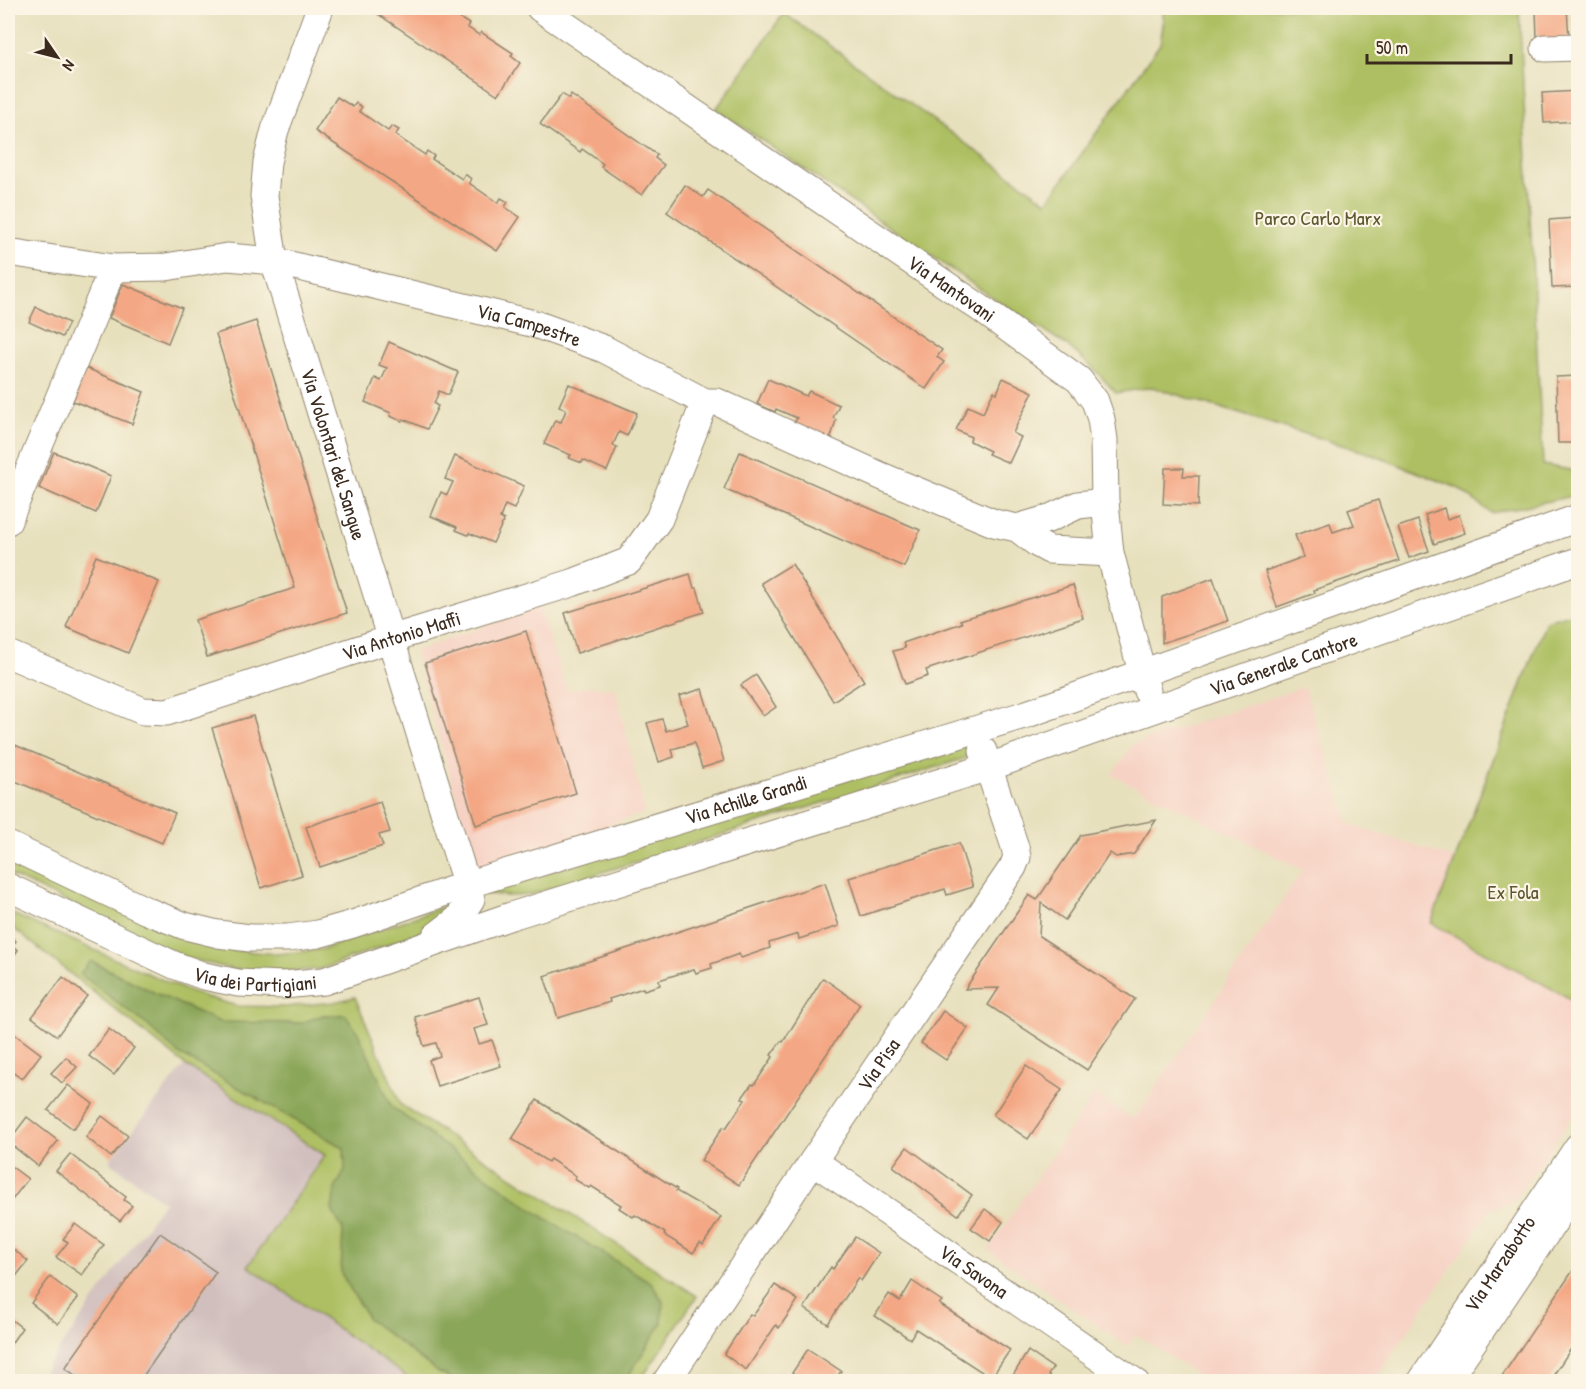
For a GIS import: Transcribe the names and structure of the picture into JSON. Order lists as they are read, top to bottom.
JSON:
{
  "streets": {
    "street": [
      "Via Mantovani",
      "Via Campestre",
      "Via Volontari del Sangue",
      "Via Antonio Maffi",
      "Via Generale Cantore",
      "Via Achille Grandi",
      "Via dei Partigiani",
      "Via Pisa",
      "Via Marzabotto",
      "Via Savona"
    ]
  },
  "crossings": [
    ["Via Mantovani", "Via Campestre"],
    ["Via Mantovani", "Via Generale Cantore"],
    ["Via Campestre", "Via Volontari del Sangue"],
    ["Via Campestre", "Via Antonio Maffi"],
    ["Via Volontari del Sangue", "Via Antonio Maffi"],
    ["Via Volontari del Sangue", "Via Achille Grandi"],
    ["Via Volontari del Sangue", "Via dei Partigiani"],
    ["Via Generale Cantore", "Via Achille Grandi"],
    ["Via Generale Cantore", "Via Pisa"],
    ["Via Achille Grandi", "Via dei Partigiani"],
    ["Via Achille Grandi", "Via Pisa"],
    ["Via Pisa", "Via Savona"]
  ],
  "parks": ["Parco Carlo Marx", "Ex Fola"],
  "scale_bar": "50 m",
  "north": "bottom right"
}
